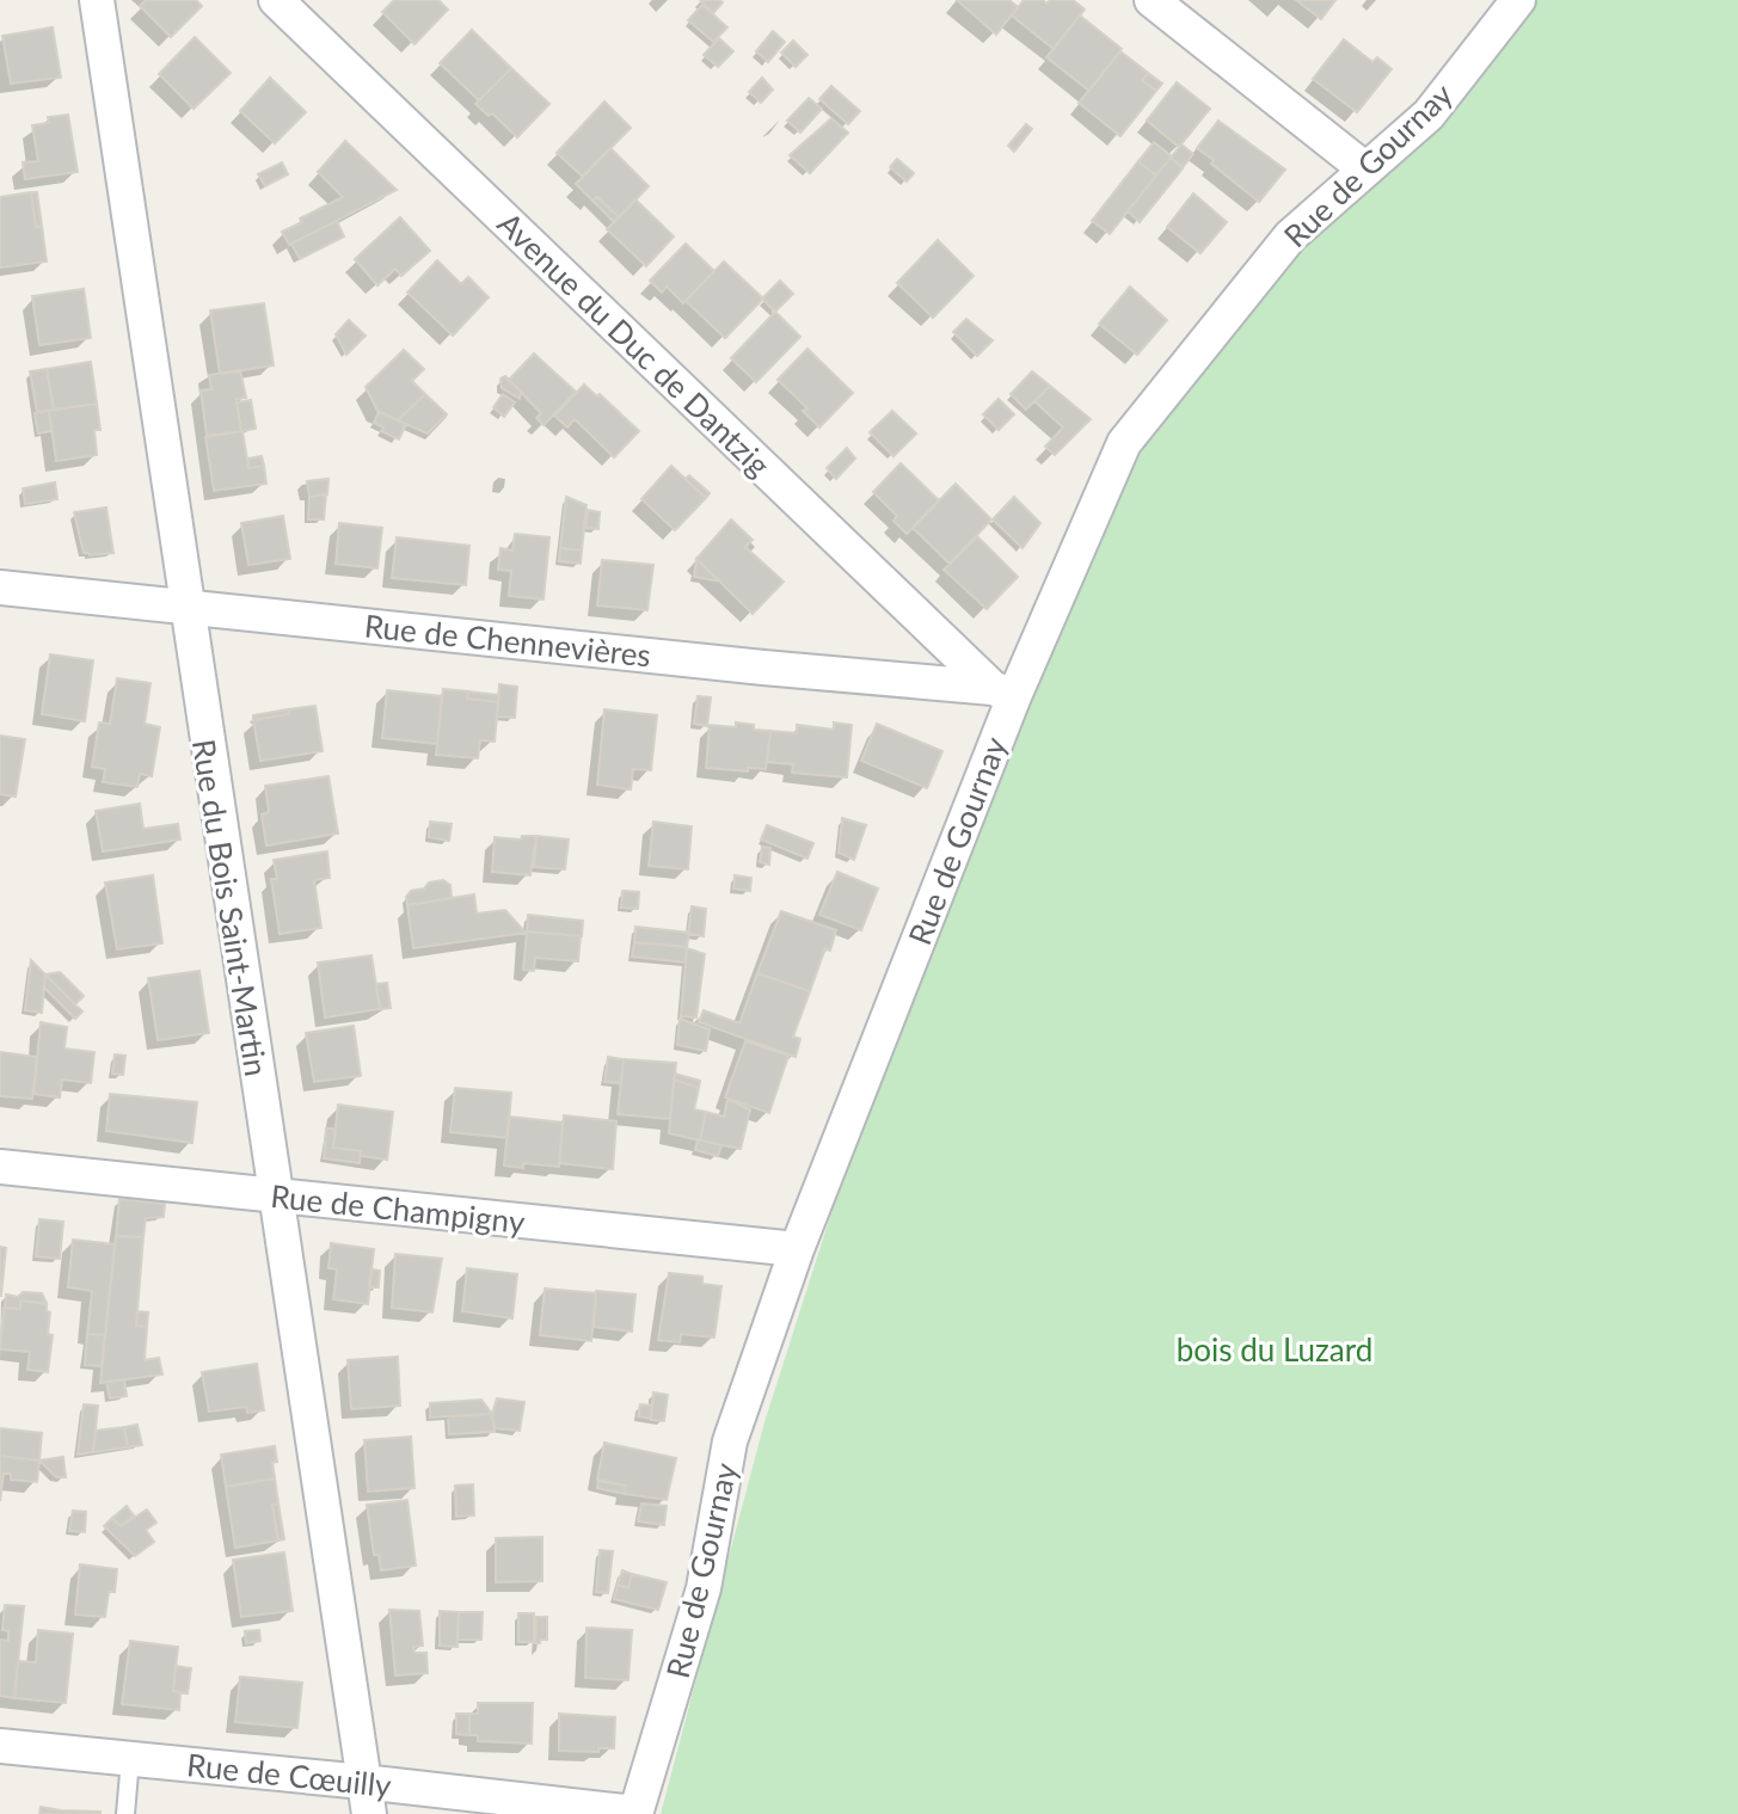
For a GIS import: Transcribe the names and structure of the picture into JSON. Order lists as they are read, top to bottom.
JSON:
{
  "streets": {
    "street": [
      "Rue de Gournay",
      "Avenue du Duc de Dantzig",
      "Rue de Chennevières",
      "Rue du Bois Saint-Martin",
      "Rue de Champigny",
      "Rue de Cœuilly"
    ]
  },
  "crossings": [
    ["Rue de Gournay", "Avenue du Duc de Dantzig"],
    ["Rue de Gournay", "Rue de Chennevières"],
    ["Rue de Gournay", "Rue de Champigny"],
    ["Rue de Gournay", "Rue de Cœuilly"],
    ["Avenue du Duc de Dantzig", "Rue de Chennevières"],
    ["Rue de Chennevières", "Rue du Bois Saint-Martin"],
    ["Rue du Bois Saint-Martin", "Rue de Champigny"],
    ["Rue du Bois Saint-Martin", "Rue de Cœuilly"]
  ],
  "parks": ["bois du Luzard"]
}
